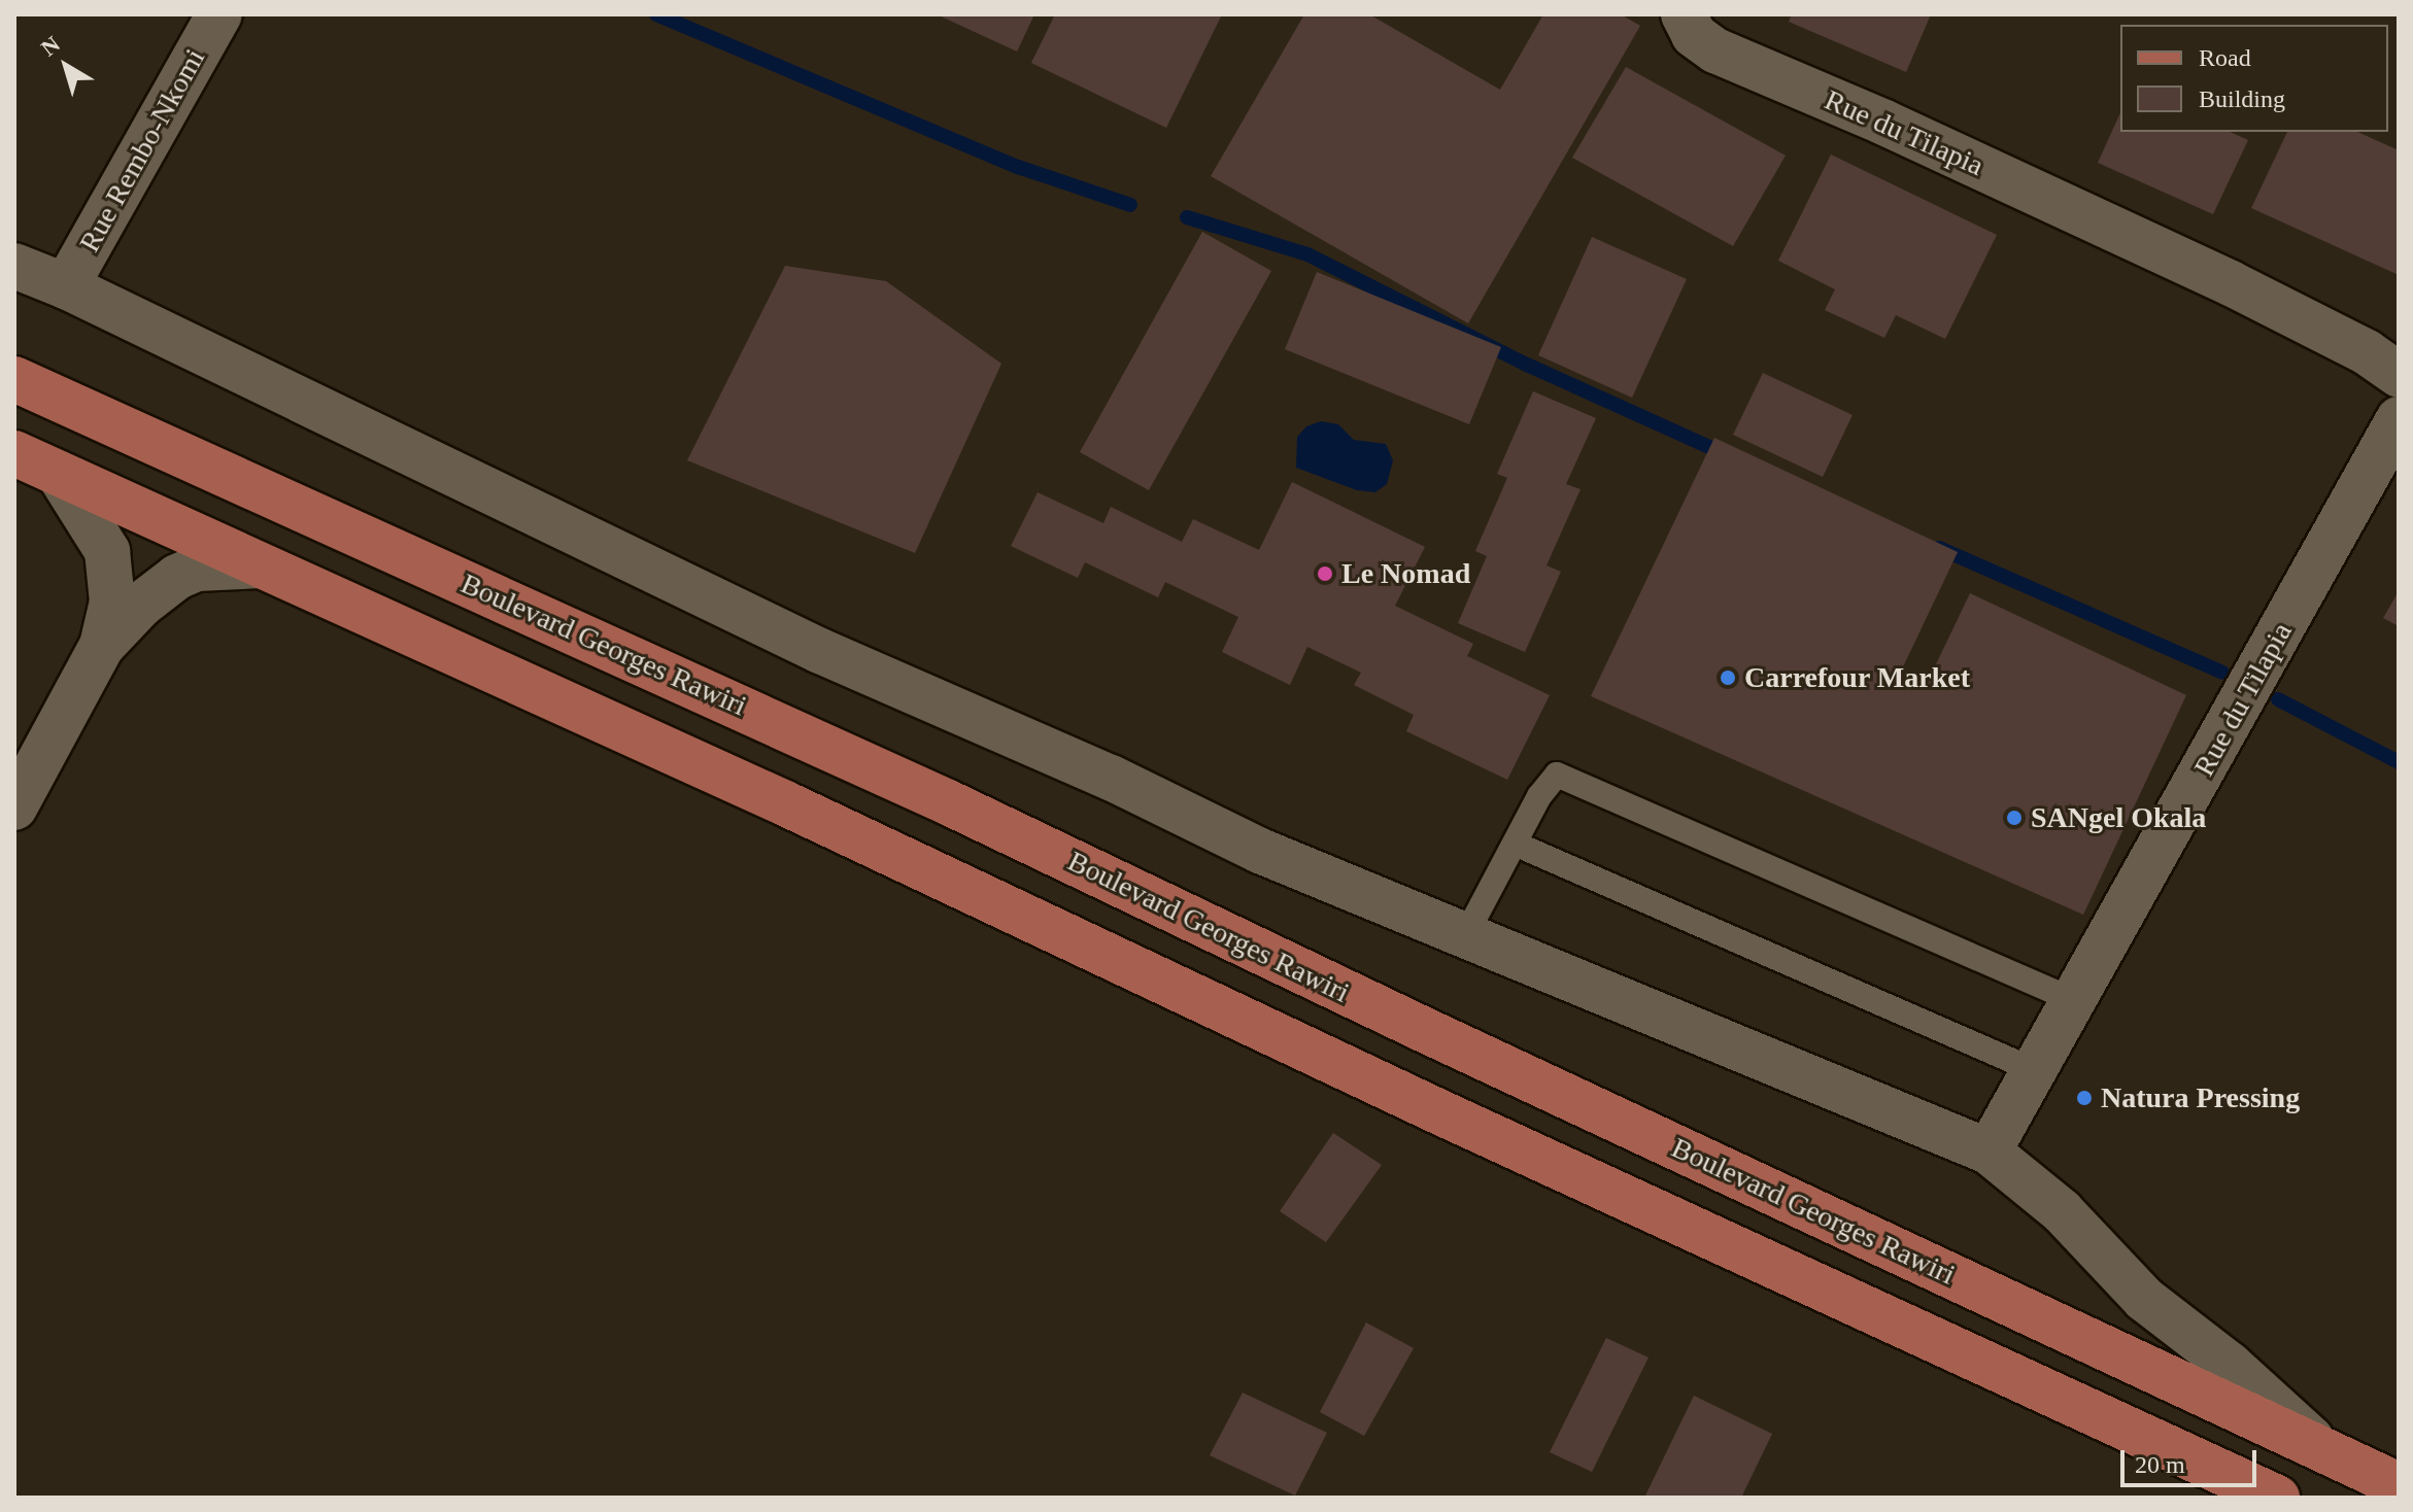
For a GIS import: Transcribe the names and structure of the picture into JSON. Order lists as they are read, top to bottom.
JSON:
{
  "streets": {
    "main road": ["Boulevard Georges Rawiri"],
    "street": ["Rue du Tilapia", "Rue Rembo-Nkomi"]
  },
  "places": [
    "Le Nomad",
    "Carrefour Market",
    "SANgel Okala",
    "Natura Pressing"
  ],
  "legend": ["Road", "Building"],
  "scale_bar": "20 m",
  "north": "top left"
}
